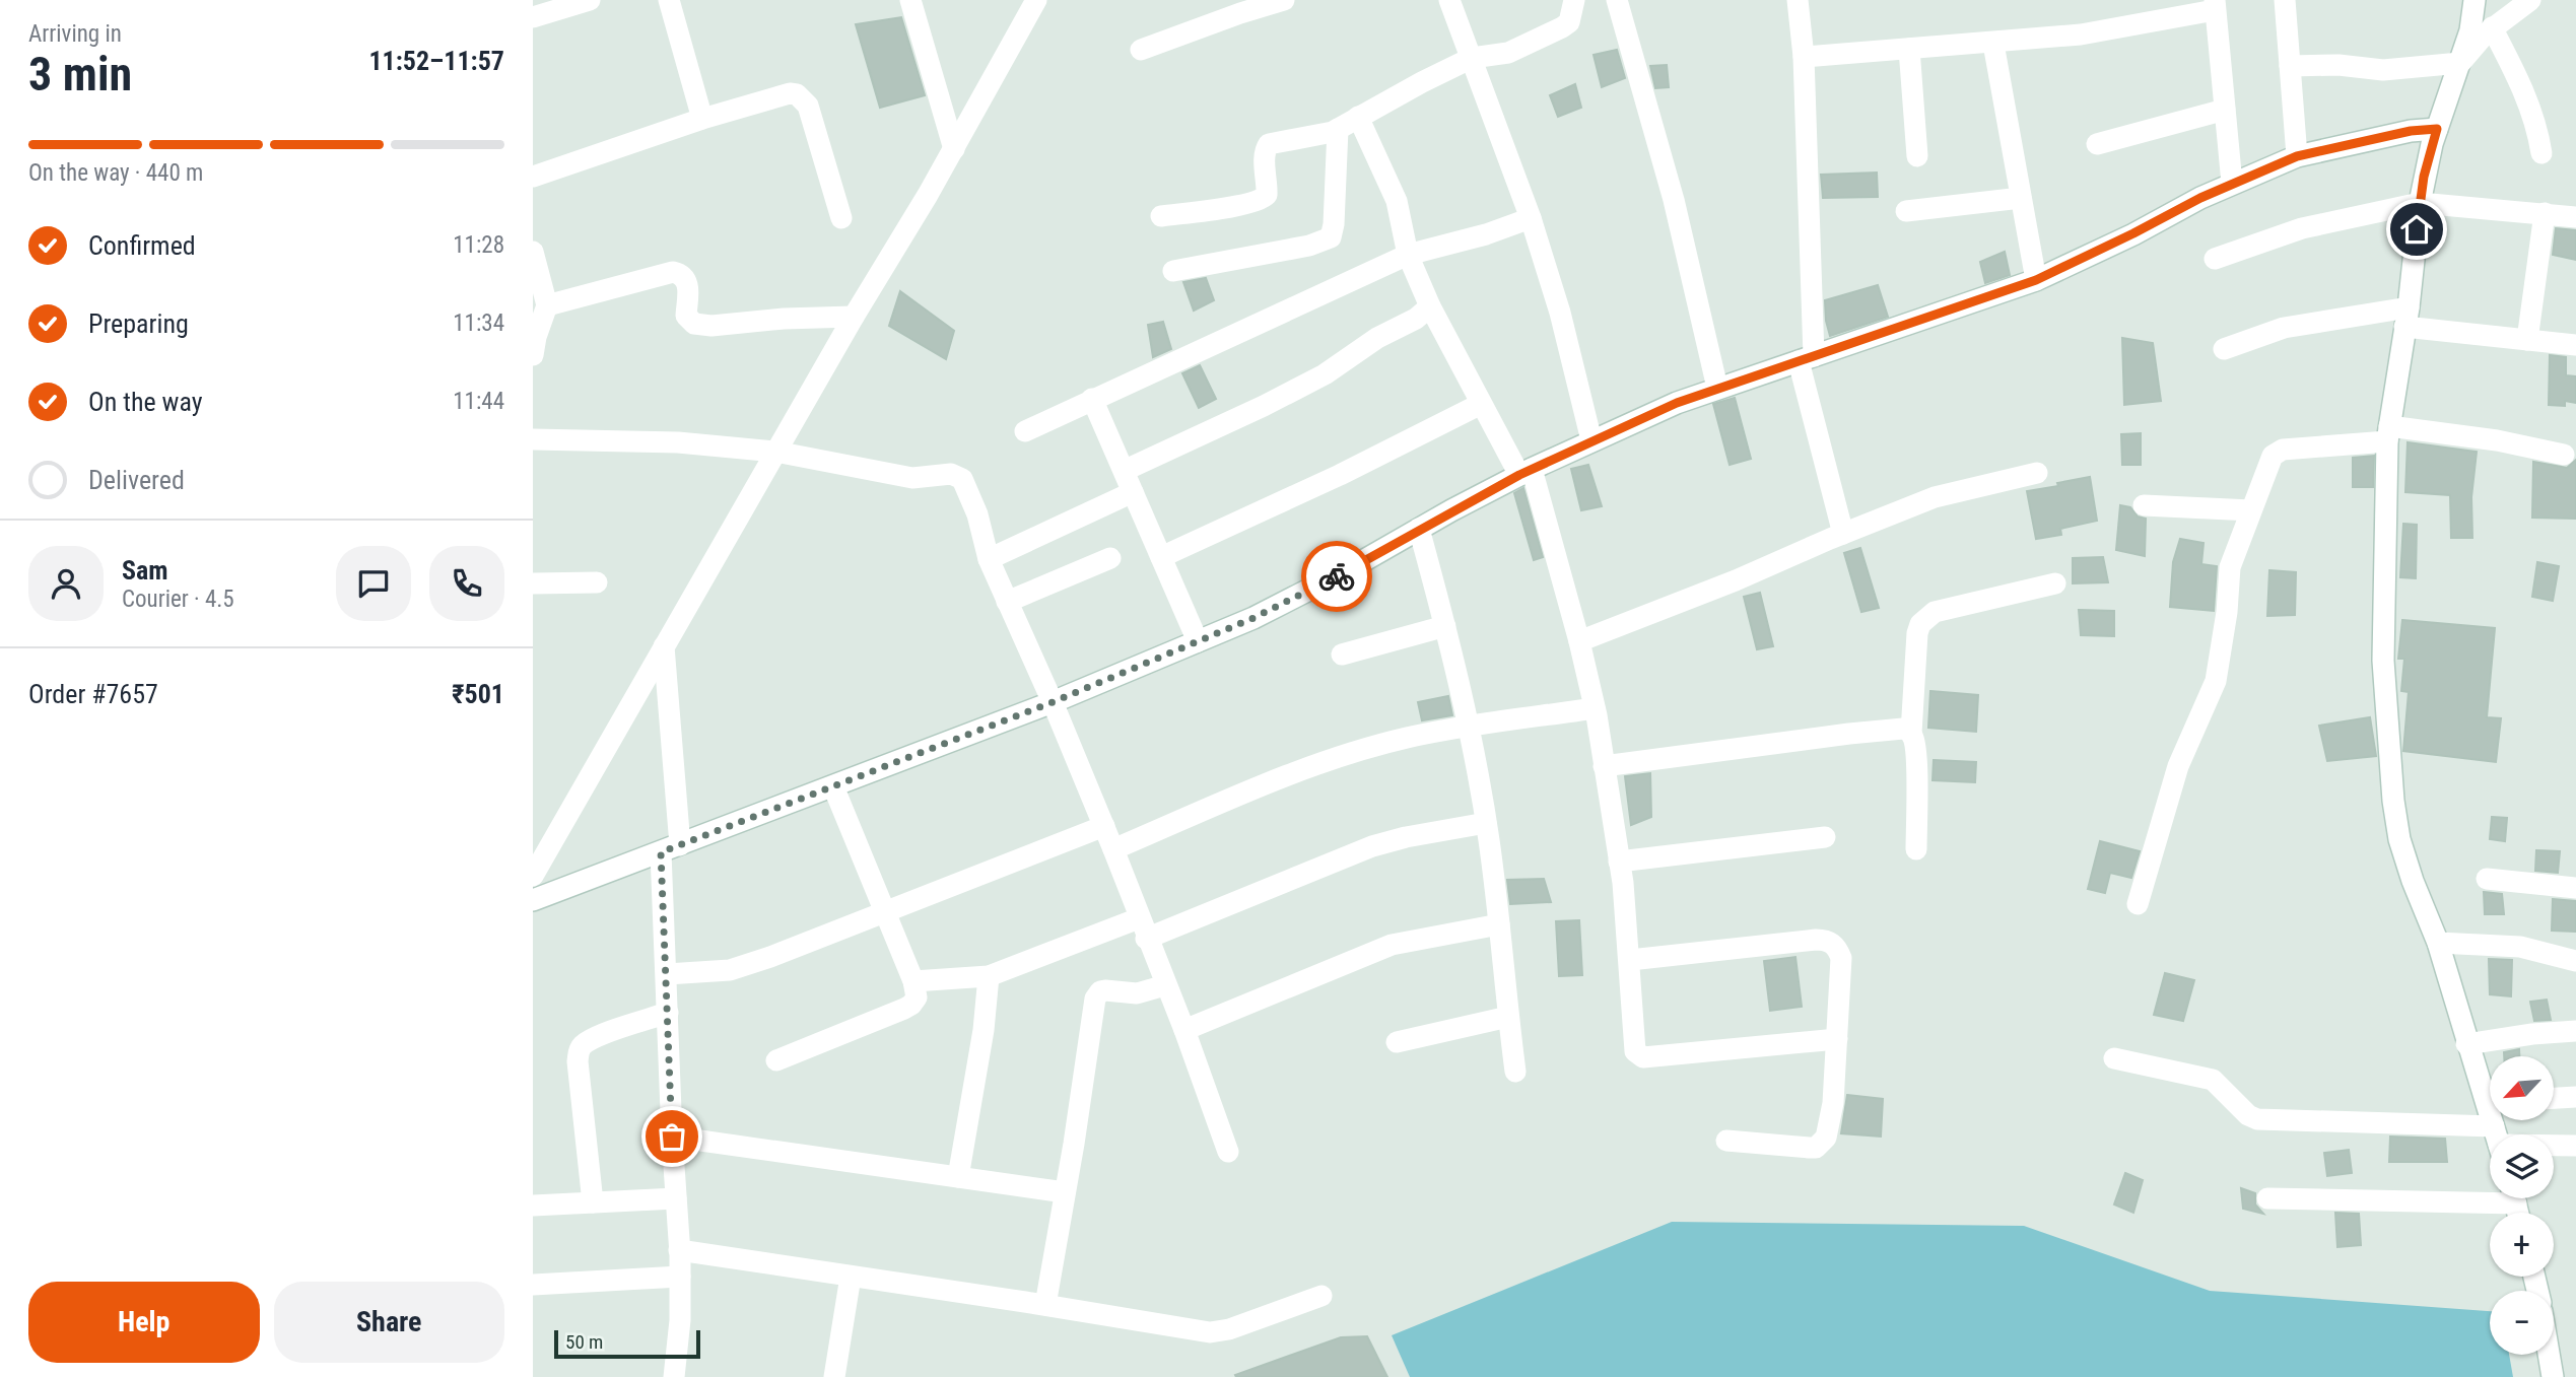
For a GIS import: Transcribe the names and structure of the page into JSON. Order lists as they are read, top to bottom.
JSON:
{
  "scale_bar": "50 m",
  "north": "bottom left",
  "page": {
    "heading": ["3 min", "Arriving in", "11:52–11:57"],
    "panel": [
      "Sam",
      "Courier · 4.5",
      "Order #7657",
      "₹501"
    ],
    "bar": "On the way · 440 m",
    "list": [
      ["Confirmed", "11:28"],
      ["Preparing", "11:34"],
      ["On the way", "11:44"],
      "Delivered"
    ],
    "map_buttons": ["+", "−"],
    "buttons": ["Help", "Share"],
    "scale": "50 m"
  }
}
